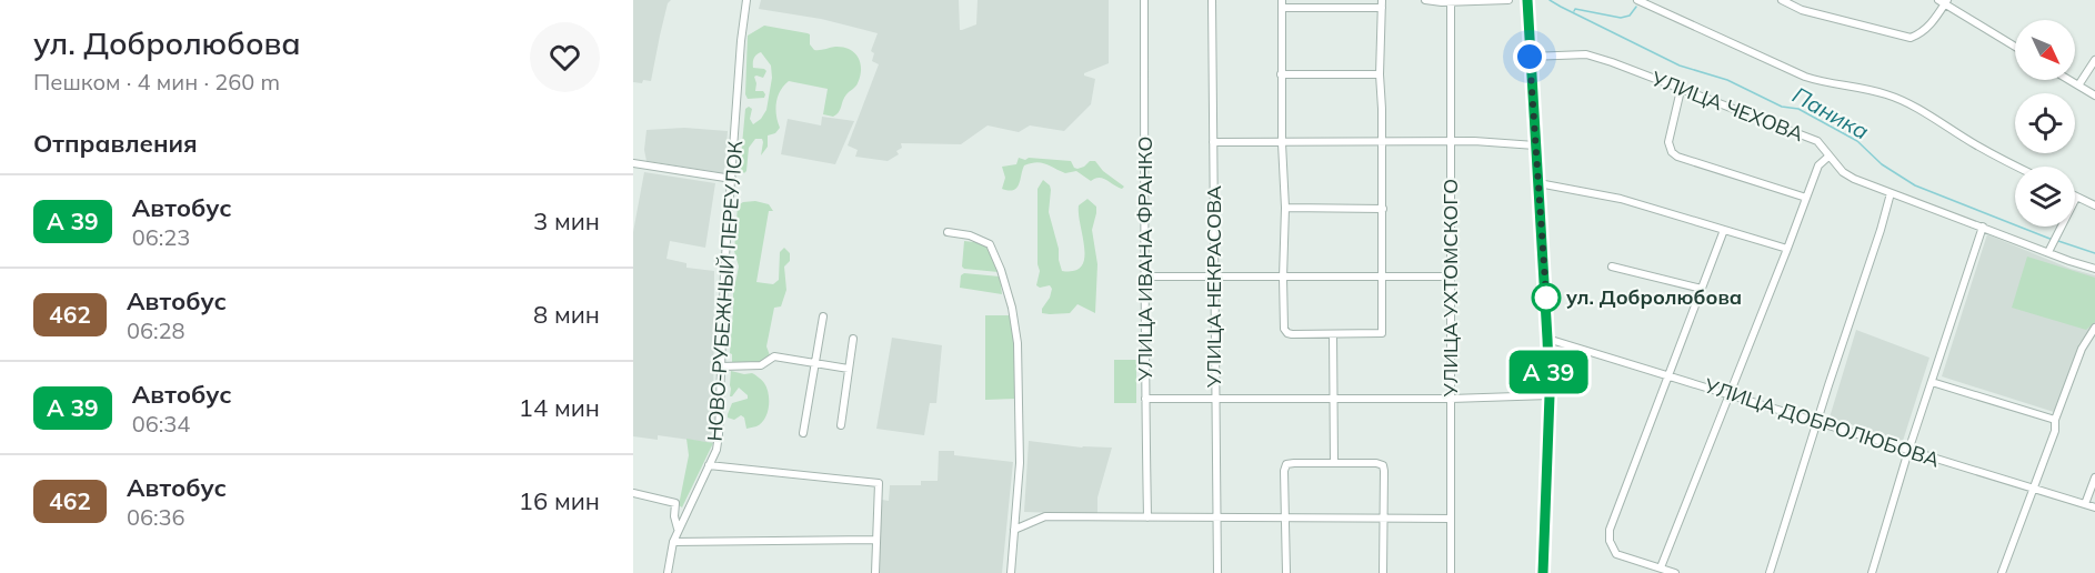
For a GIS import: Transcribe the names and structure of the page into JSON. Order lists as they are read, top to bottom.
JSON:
{
  "streets": {
    "street": [
      "УЛИЦА ЧЕХОВА",
      "УЛИЦА ИВАНА ФРАНКО",
      "УЛИЦА НЕКРАСОВА",
      "УЛИЦА УХТОМСКОГО",
      "НОВО-РУБЕЖНЫЙ ПЕРЕУЛОК",
      "УЛИЦА ДОБРОЛЮБОВА"
    ]
  },
  "water": ["Паника"],
  "places": ["ул. Добролюбова"],
  "north": "bottom right",
  "page": {
    "heading": [
      ["ул. Добролюбова", "Пешком · 4 мин · 260 m"],
      "Отправления"
    ],
    "on_map": "А 39",
    "list": [
      {
        "mark": "А 39",
        "name": "Автобус",
        "note": "06:23",
        "value": "3 мин"
      },
      {
        "mark": "462",
        "name": "Автобус",
        "note": "06:28",
        "value": "8 мин"
      },
      {
        "mark": "А 39",
        "name": "Автобус",
        "note": "06:34",
        "value": "14 мин"
      },
      {
        "mark": "462",
        "name": "Автобус",
        "note": "06:36",
        "value": "16 мин"
      }
    ]
  }
}
